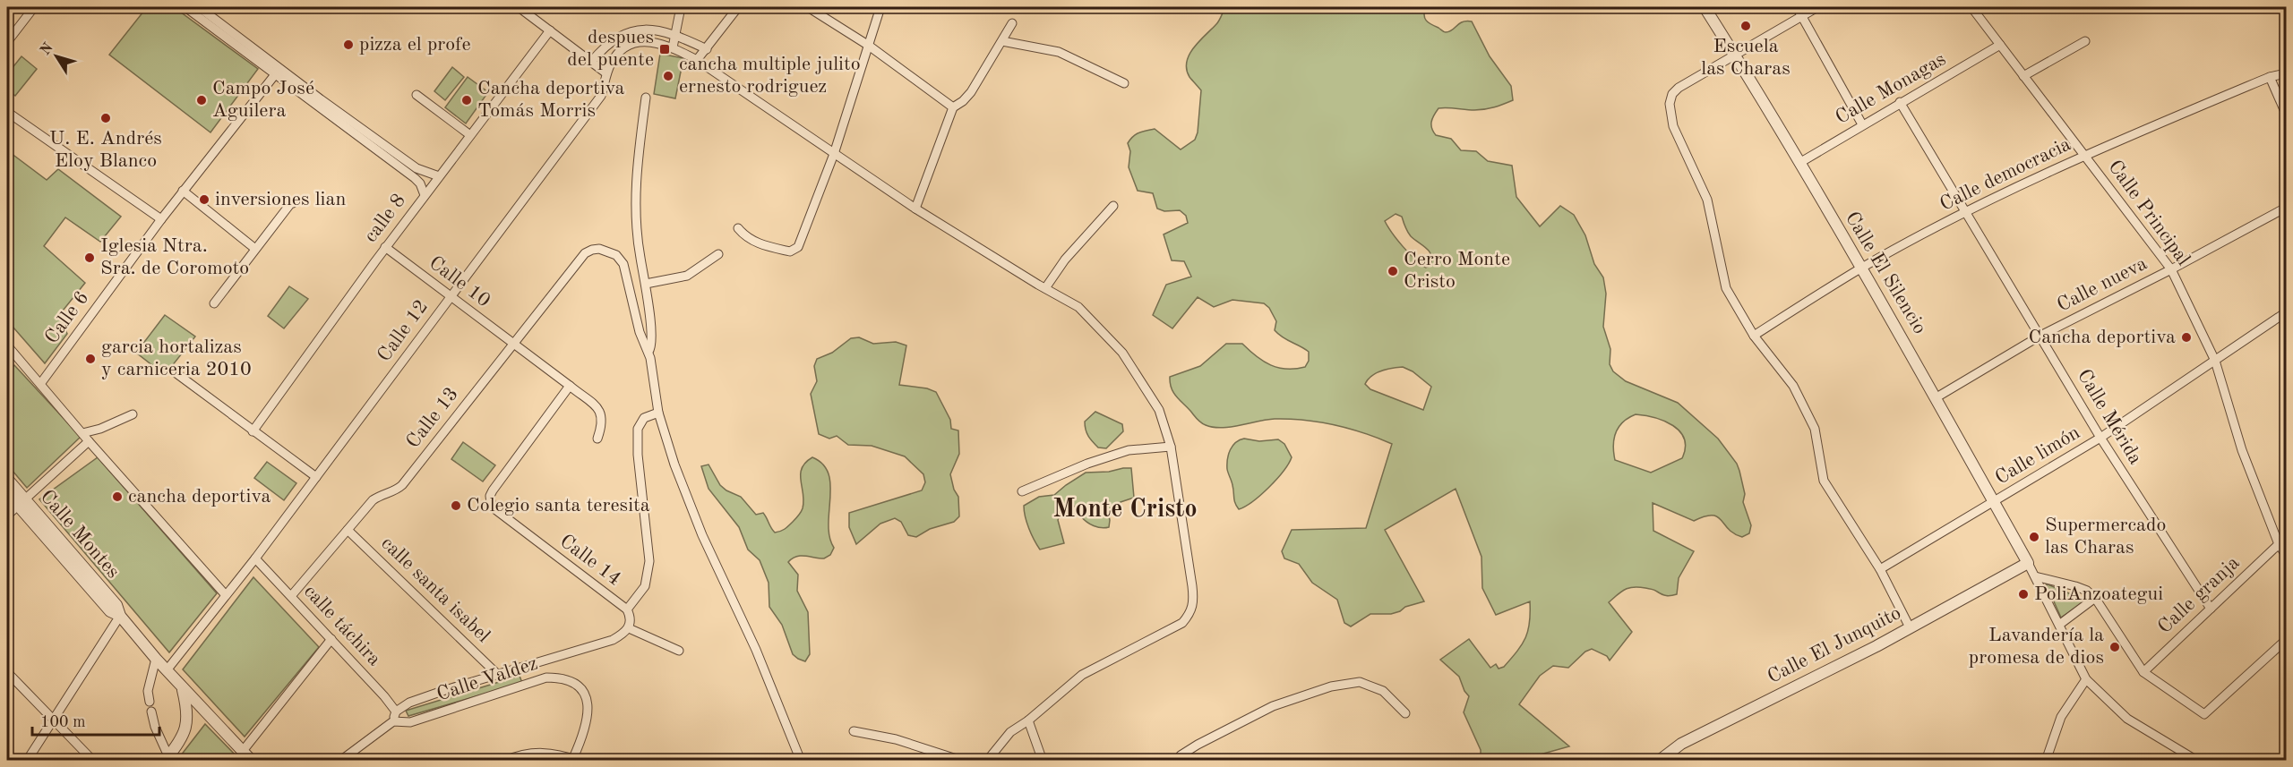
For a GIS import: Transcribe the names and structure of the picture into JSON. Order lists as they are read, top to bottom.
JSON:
{
  "streets": {
    "street": [
      "Calle Monagas",
      "Calle democracia",
      "Calle Principal",
      "calle 8",
      "Calle El Silencio",
      "Calle 10",
      "Calle nueva",
      "Calle 6",
      "Calle 12",
      "Calle Mérida",
      "Calle 13",
      "Calle limón",
      "Calle Montes",
      "Calle 14",
      "calle santa isabel",
      "Calle granja",
      "calle táchira",
      "Calle El Junquito",
      "Calle Valdez"
    ]
  },
  "crossings": [
    ["Calle Monagas", "Calle Principal"],
    ["Calle Monagas", "Calle El Silencio"],
    ["Calle Monagas", "Calle Mérida"],
    ["Calle democracia", "Calle Principal"],
    ["Calle democracia", "Calle El Silencio"],
    ["Calle democracia", "Calle Mérida"],
    ["Calle Principal", "Calle nueva"],
    ["Calle Principal", "Calle limón"],
    ["Calle Principal", "Calle granja"],
    ["calle 8", "Calle 10"],
    ["Calle El Silencio", "Calle nueva"],
    ["Calle El Silencio", "Calle limón"],
    ["Calle El Silencio", "Calle El Junquito"],
    ["Calle 10", "Calle 12"],
    ["Calle 10", "Calle 13"],
    ["Calle nueva", "Calle Mérida"],
    ["Calle 12", "Calle Montes"],
    ["Calle 12", "calle táchira"],
    ["Calle Mérida", "Calle limón"],
    ["Calle Mérida", "Calle granja"],
    ["Calle 13", "calle santa isabel"],
    ["Calle 13", "calle táchira"]
  ],
  "districts": ["Monte Cristo"],
  "places": {
    "other": [
      "Escuela las Charas",
      "pizza el profe",
      "cancha multiple julito ernesto rodriguez",
      "Campo José Aguilera",
      "Cancha deportiva Tomás Morris",
      "U. E. Andrés Eloy Blanco",
      "inversiones lian",
      "Iglesia Ntra. Sra. de Coromoto",
      "Cerro Monte Cristo",
      "Cancha deportiva",
      "garcia hortalizas y carniceria 2010",
      "cancha deportiva",
      "Colegio santa teresita",
      "Supermercado las Charas",
      "PoliAnzoategui",
      "Lavandería la promesa de dios"
    ],
    "transit": ["despues del puente"]
  },
  "scale_bar": "100 m",
  "north": "top left"
}
